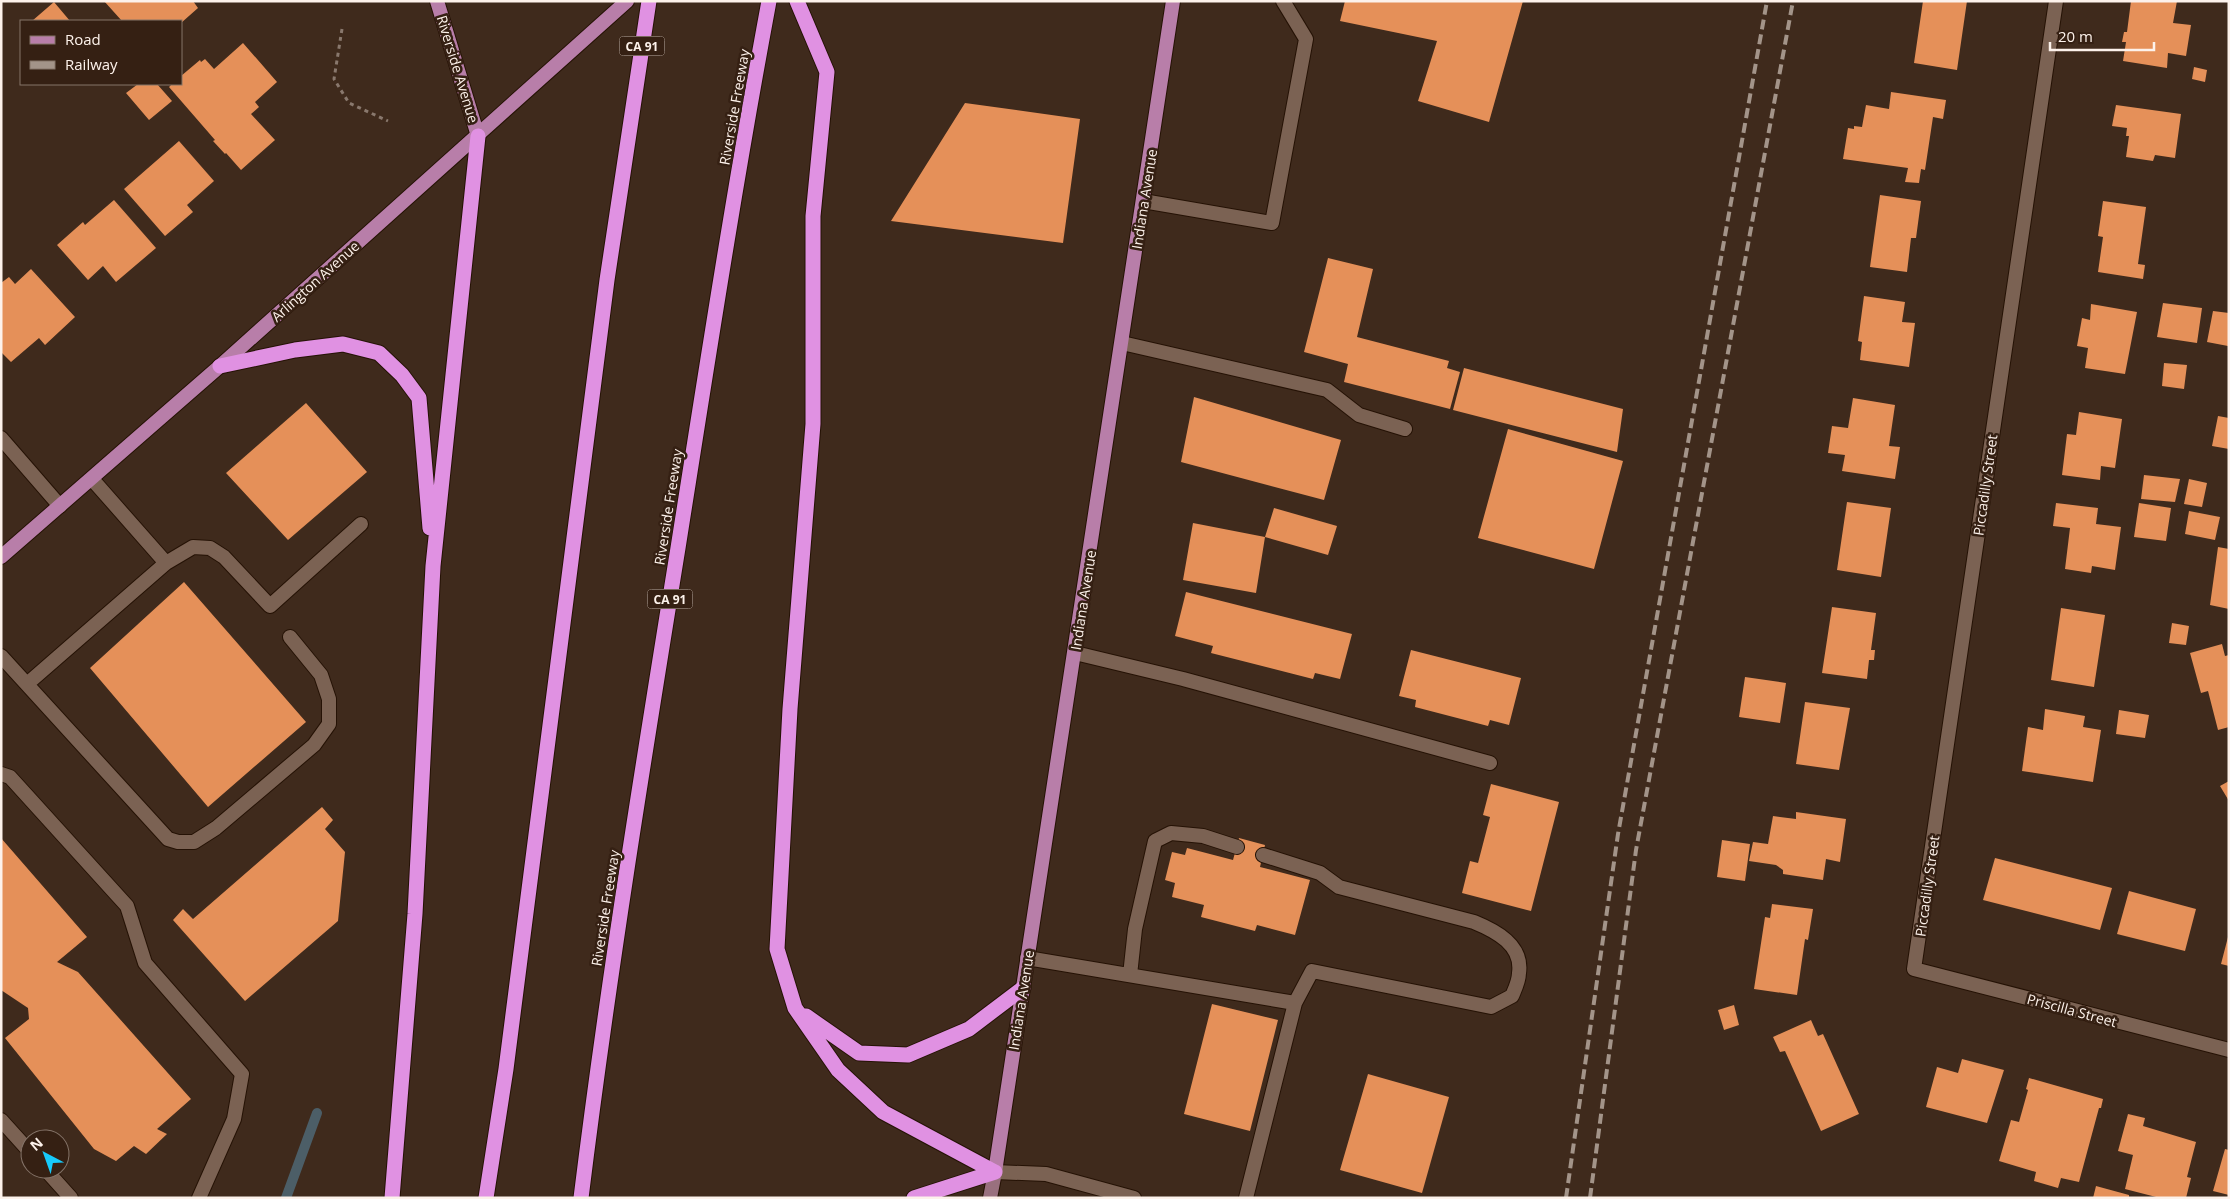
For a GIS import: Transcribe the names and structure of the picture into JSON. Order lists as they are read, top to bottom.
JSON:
{
  "streets": {
    "highway": ["CA 91", "Riverside Freeway"],
    "main road": ["Riverside Avenue", "Indiana Avenue", "Arlington Avenue"],
    "street": ["Piccadilly Street", "Priscilla Street"]
  },
  "crossings": [
    ["Riverside Avenue", "Arlington Avenue"],
    ["Piccadilly Street", "Priscilla Street"]
  ],
  "legend": ["Road", "Railway"],
  "scale_bar": "20 m",
  "north": "top left"
}
